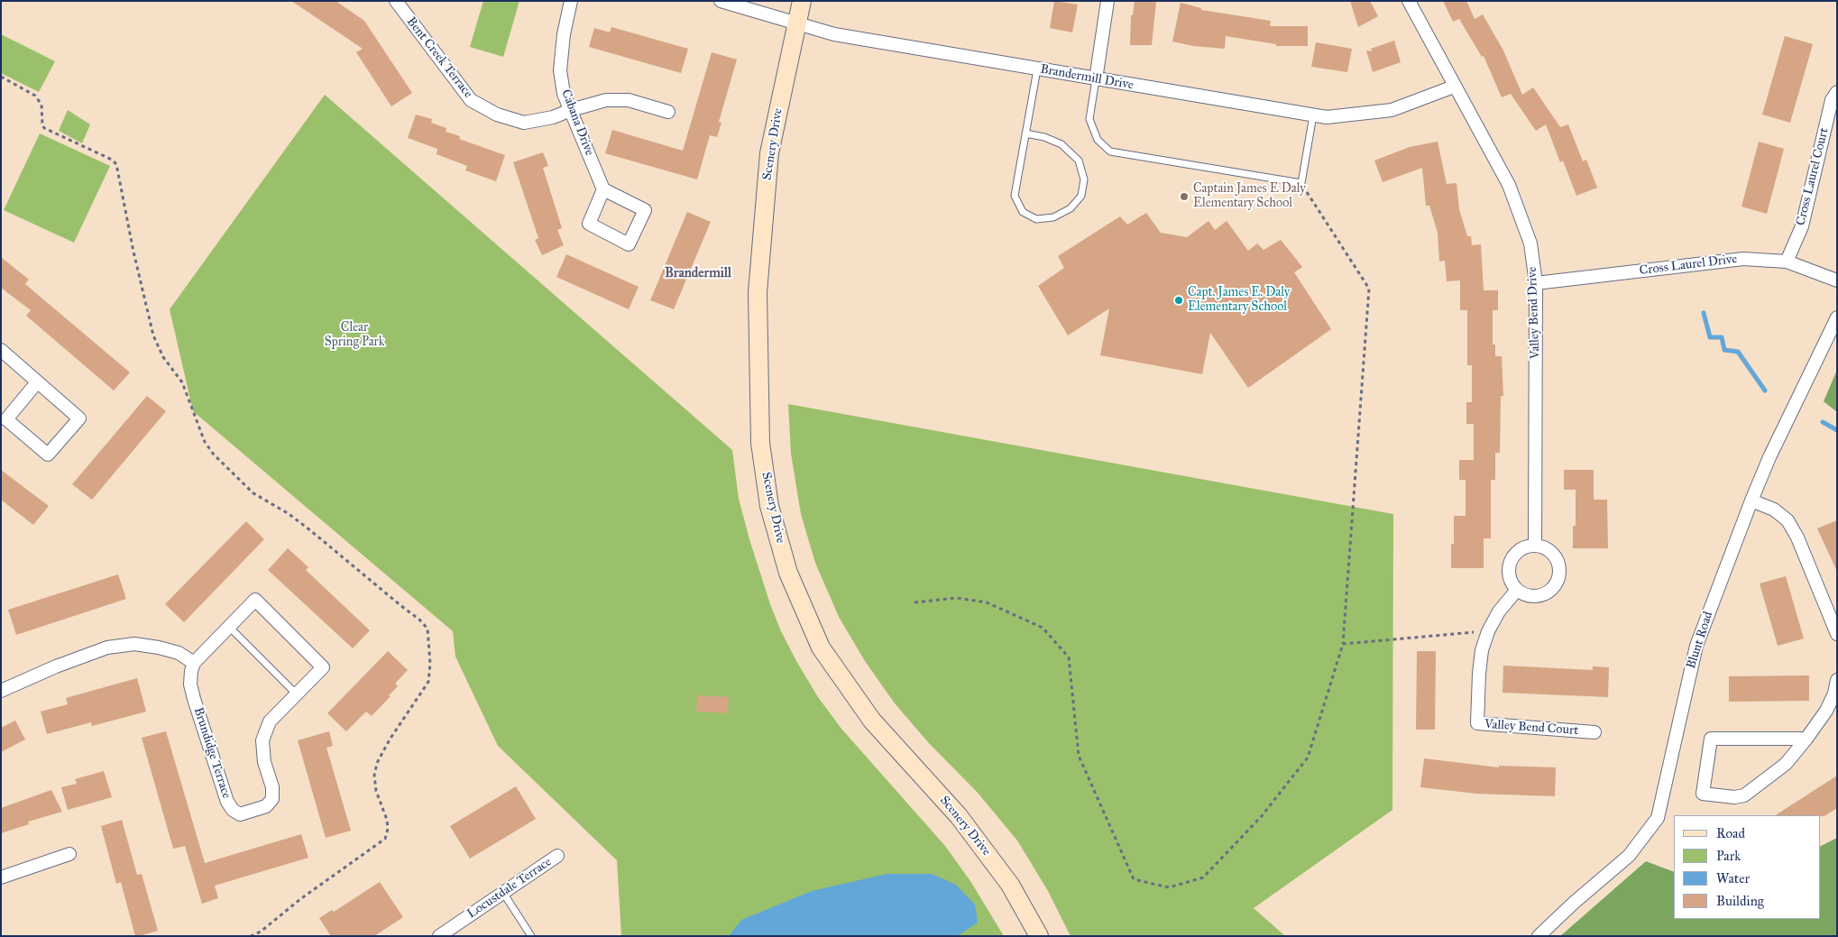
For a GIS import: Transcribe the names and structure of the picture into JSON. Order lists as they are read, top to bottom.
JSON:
{
  "streets": {
    "street": [
      "Bent Creek Terrace",
      "Brandermill Drive",
      "Cabana Drive",
      "Scenery Drive",
      "Cross Laurel Court",
      "Cross Laurel Drive",
      "Valley Bend Drive",
      "Blunt Road",
      "Valley Bend Court",
      "Brundidge Terrace",
      "Locustdale Terrace"
    ]
  },
  "crossings": [
    ["Bent Creek Terrace", "Cabana Drive"],
    ["Brandermill Drive", "Scenery Drive"],
    ["Brandermill Drive", "Valley Bend Drive"],
    ["Cross Laurel Court", "Cross Laurel Drive"],
    ["Cross Laurel Drive", "Valley Bend Drive"],
    ["Valley Bend Drive", "Valley Bend Court"]
  ],
  "districts": ["Brandermill"],
  "parks": ["Clear Spring Park"],
  "places": ["Captain James E Daly Elementary School", "Capt. James E. Daly Elementary School"],
  "legend": [
    "Road",
    "Park",
    "Water",
    "Building"
  ]
}
